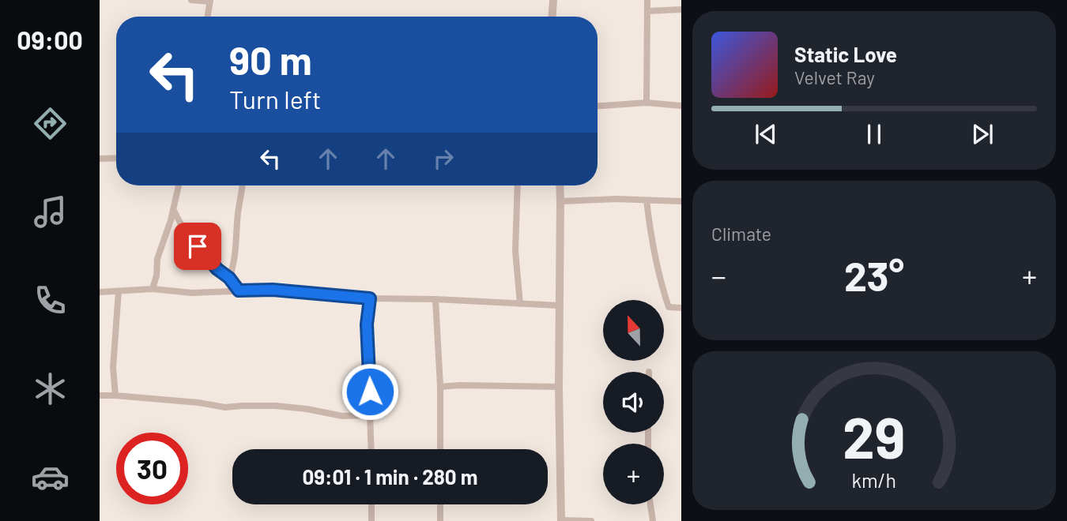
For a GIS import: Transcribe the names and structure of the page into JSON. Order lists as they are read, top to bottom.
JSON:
{
  "north": "top",
  "page": {
    "tabs": "09:00",
    "turn": ["90 m", "Turn left"],
    "song": ["Static Love", "Velvet Ray"],
    "tile": "Climate",
    "heat": ["−", "23°", "+"],
    "map_buttons": "+",
    "limit": "30",
    "trip": "09:01 · 1 min · 280 m",
    "gauge": ["29", "km/h"]
  }
}
